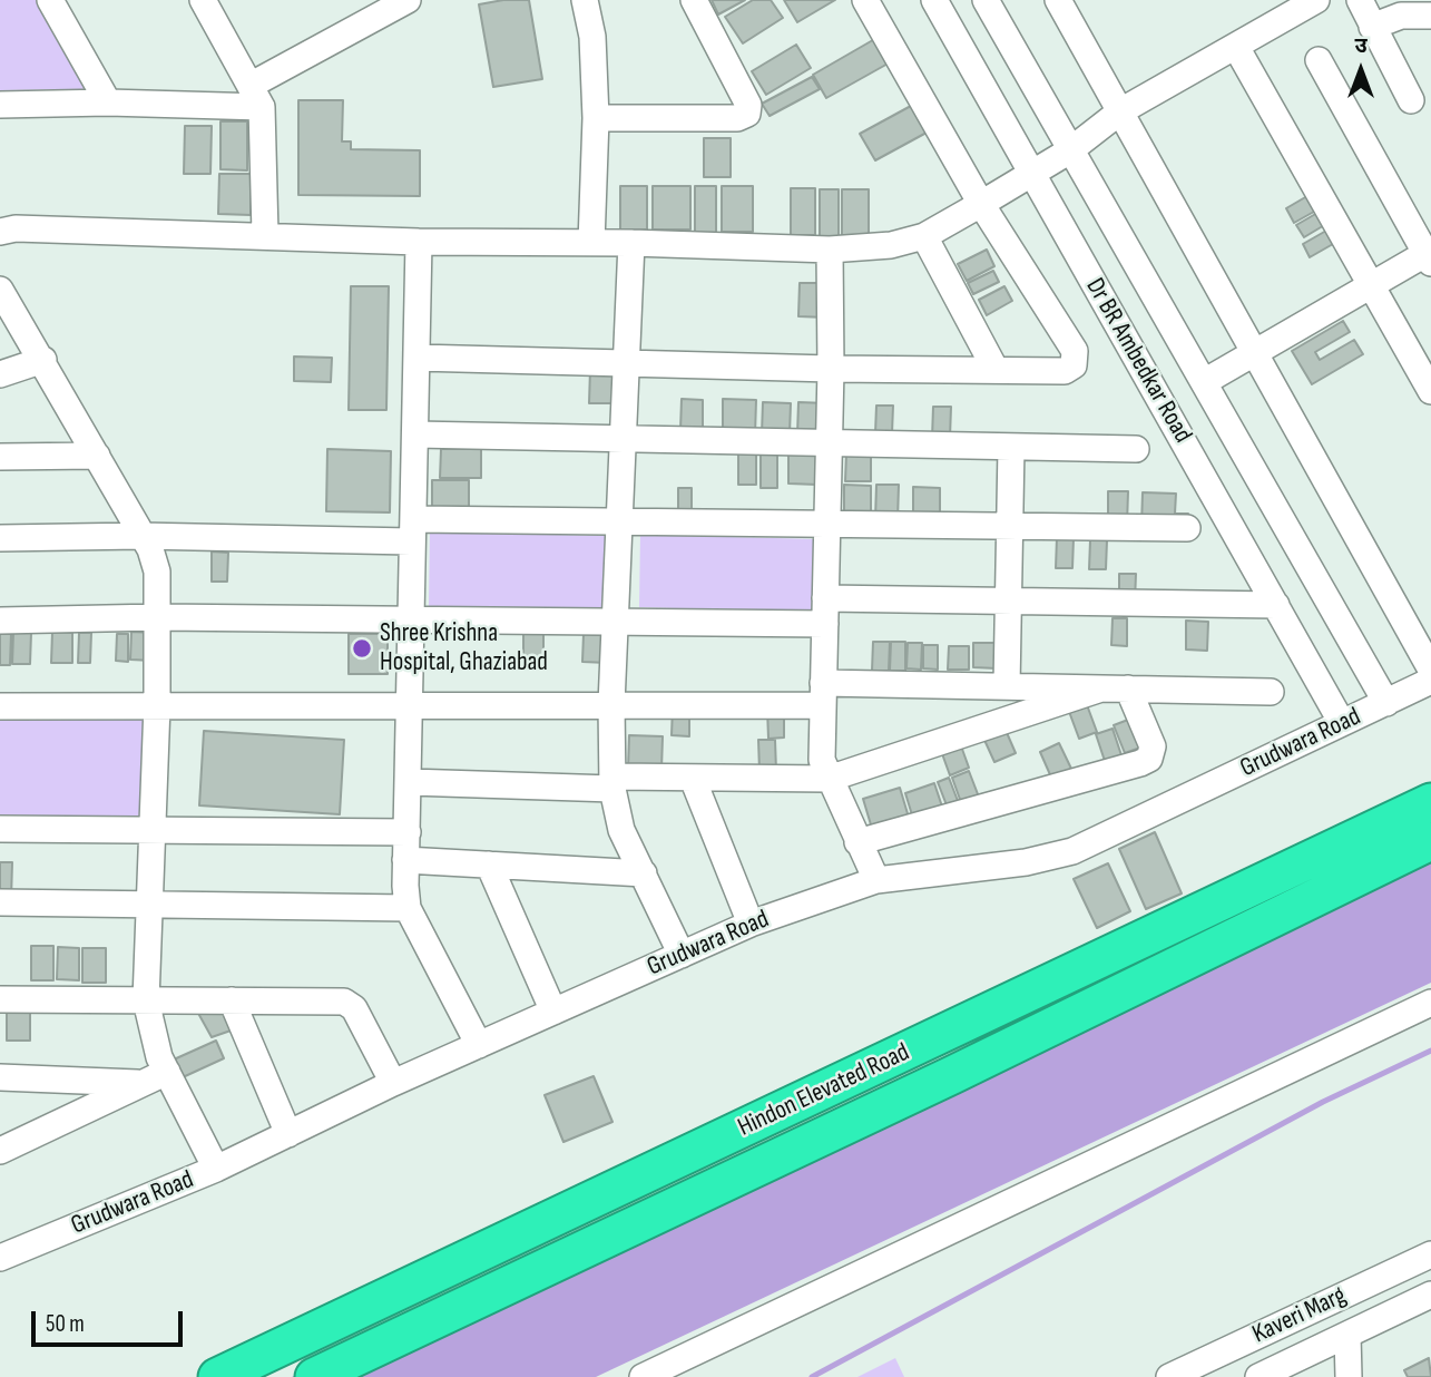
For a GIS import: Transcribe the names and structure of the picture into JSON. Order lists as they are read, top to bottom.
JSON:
{
  "streets": {
    "highway": ["Hindon Elevated Road"],
    "street": ["Dr BR Ambedkar Road", "Grudwara Road", "Kaveri Marg"]
  },
  "crossings": [
    ["Dr BR Ambedkar Road", "Grudwara Road"]
  ],
  "places": ["Shree Krishna Hospital, Ghaziabad"],
  "scale_bar": "50 m",
  "north": "top"
}
